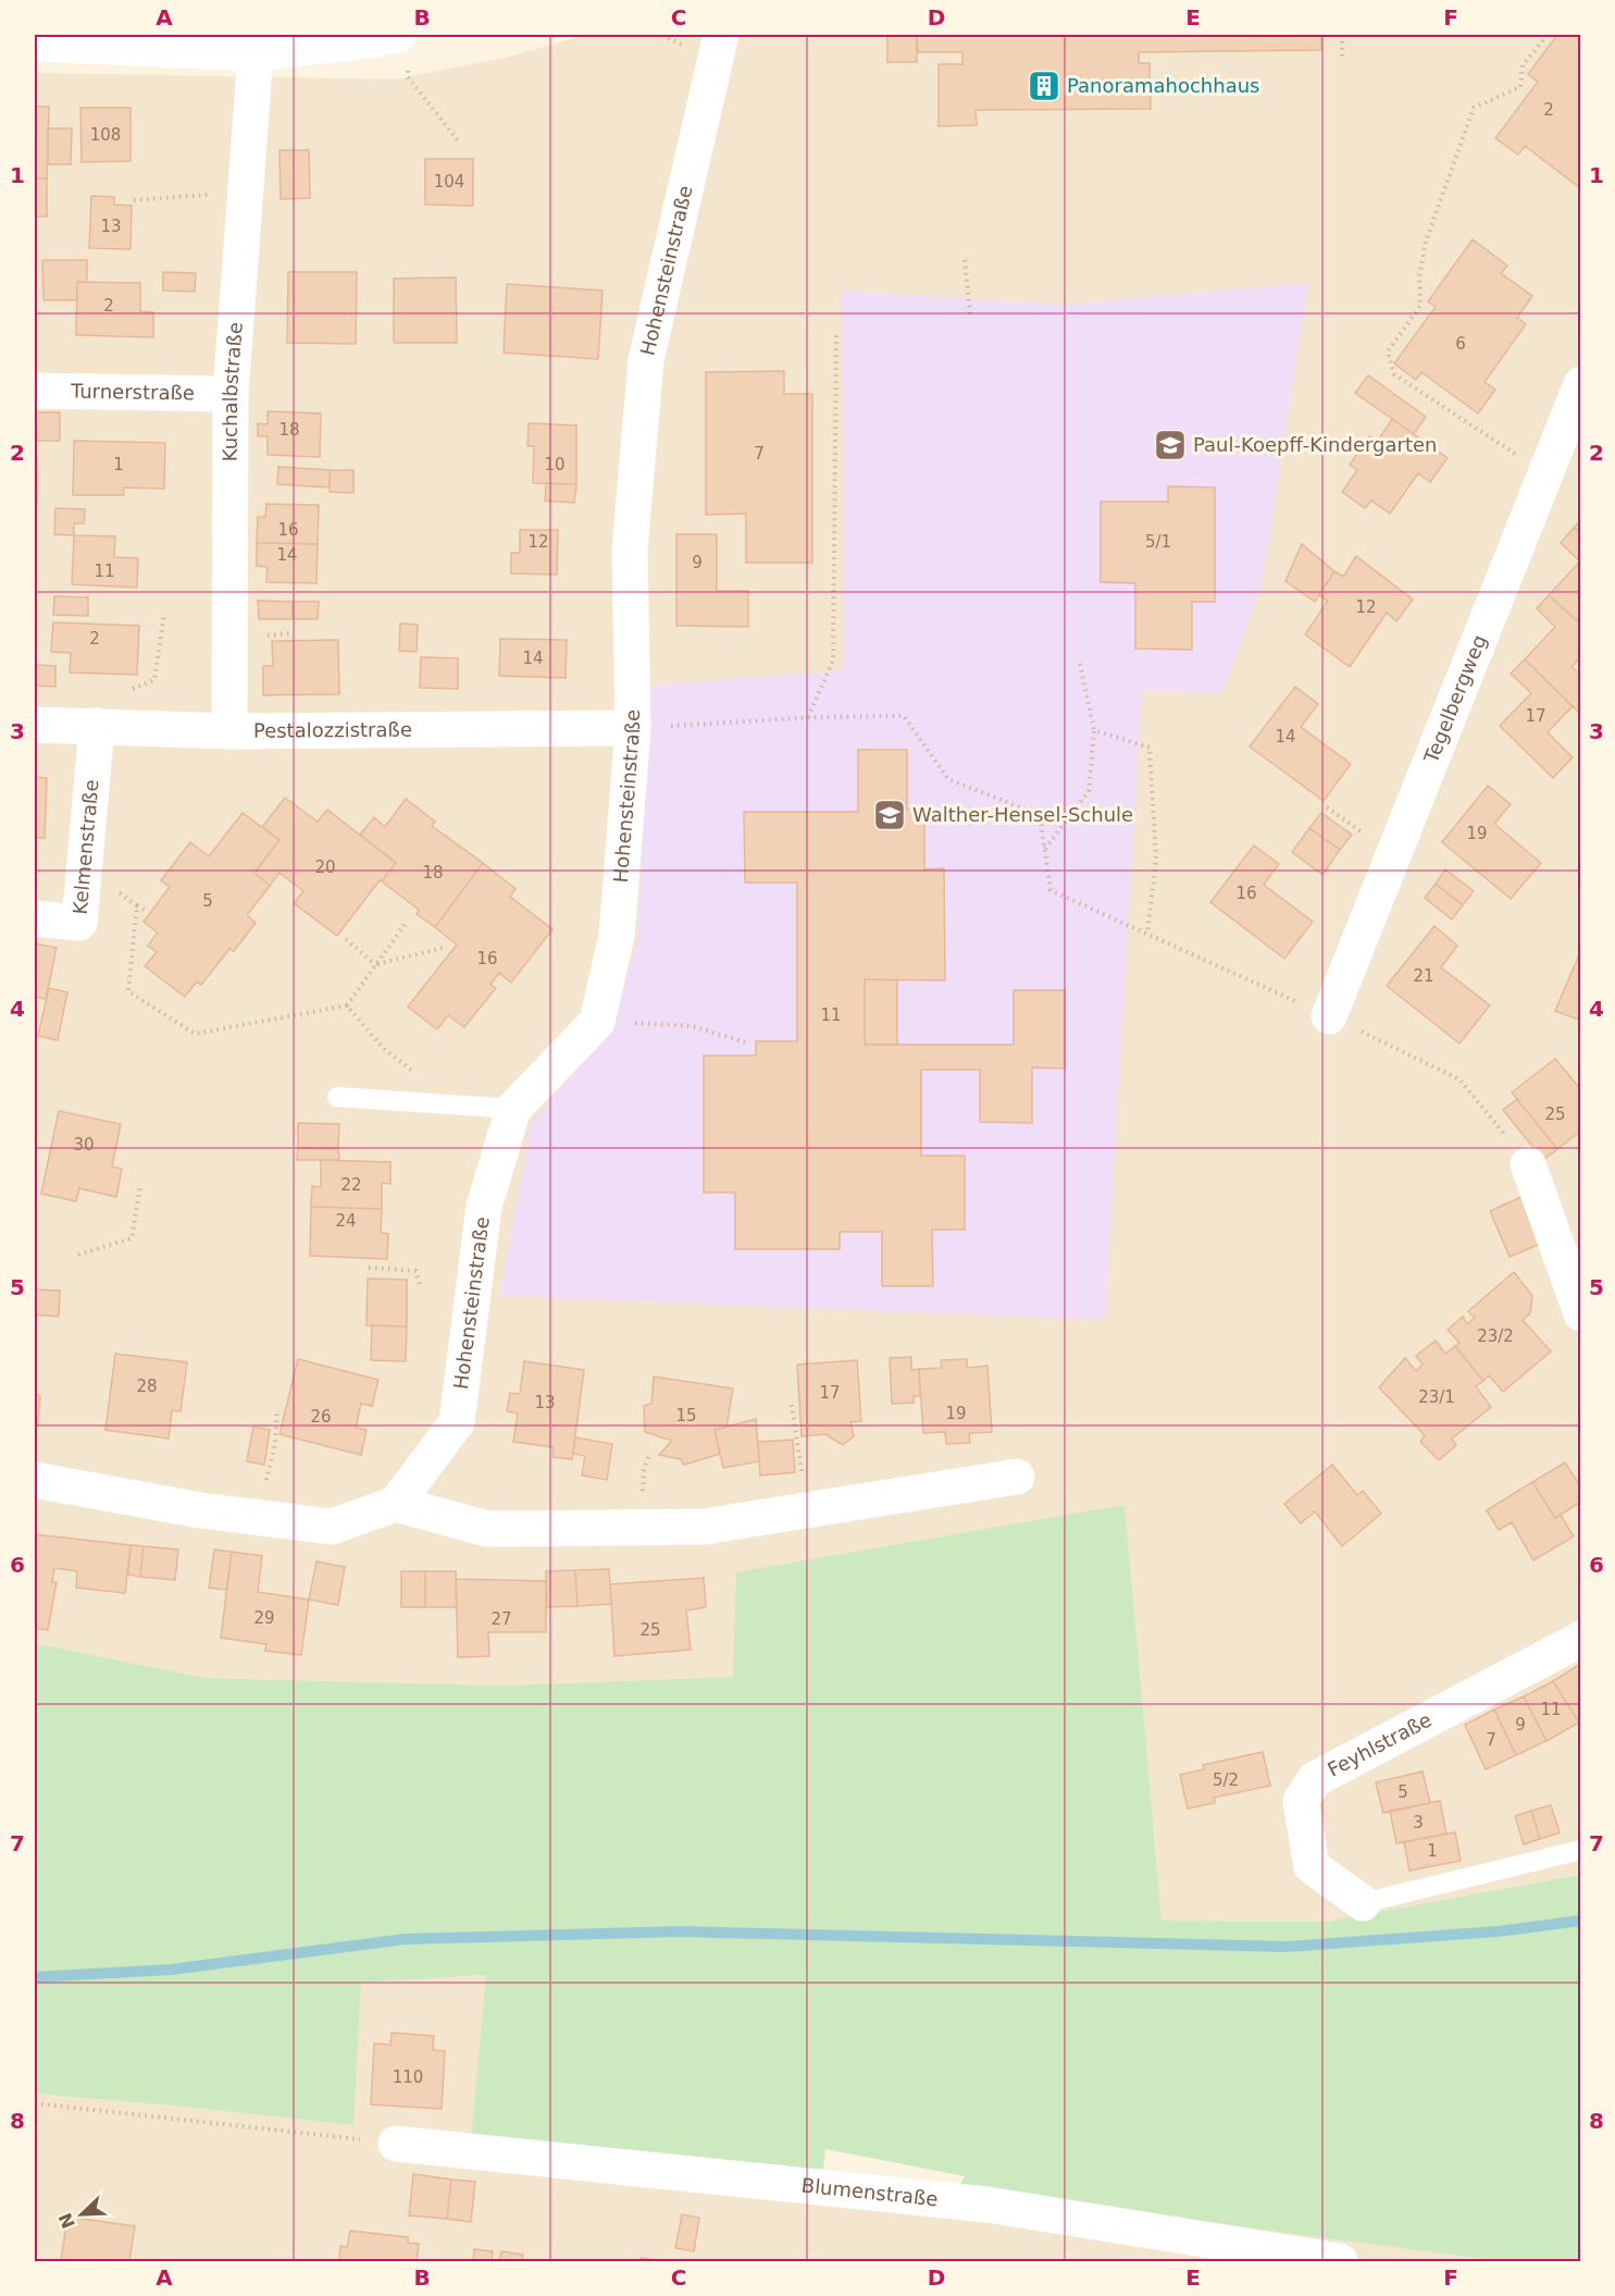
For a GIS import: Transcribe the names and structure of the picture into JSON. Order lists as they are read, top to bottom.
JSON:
{
  "streets": {
    "street": [
      "Hohensteinstraße",
      "Kuchalbstraße",
      "Turnerstraße",
      "Tegelbergweg",
      "Pestalozzistraße",
      "Kelmenstraße",
      "Feyhlstraße",
      "Blumenstraße"
    ]
  },
  "crossings": [
    ["Hohensteinstraße", "Pestalozzistraße"],
    ["Kuchalbstraße", "Turnerstraße"],
    ["Kuchalbstraße", "Pestalozzistraße"],
    ["Pestalozzistraße", "Kelmenstraße"]
  ],
  "places": {
    "building": ["Panoramahochhaus"],
    "school or university": ["Paul-Koepff-Kindergarten", "Walther-Hensel-Schule"]
  },
  "house_numbers": [
    "2",
    "108",
    "104",
    "13",
    "2",
    "6",
    "18",
    "7",
    "1",
    "10",
    "16",
    "12",
    "5/1",
    "14",
    "9",
    "11",
    "12",
    "2",
    "14",
    "17",
    "14",
    "19",
    "20",
    "18",
    "16",
    "5",
    "16",
    "21",
    "11",
    "25",
    "30",
    "22",
    "24",
    "23/2",
    "28",
    "17",
    "23/1",
    "13",
    "19",
    "15",
    "26",
    "29",
    "27",
    "25",
    "11",
    "9",
    "7",
    "5/2",
    "5",
    "3",
    "1",
    "110"
  ],
  "north": "bottom left",
  "grid": {
    "columns": [
      "A",
      "B",
      "C",
      "D",
      "E",
      "F"
    ],
    "rows": [
      "1",
      "2",
      "3",
      "4",
      "5",
      "6",
      "7",
      "8"
    ]
  }
}
